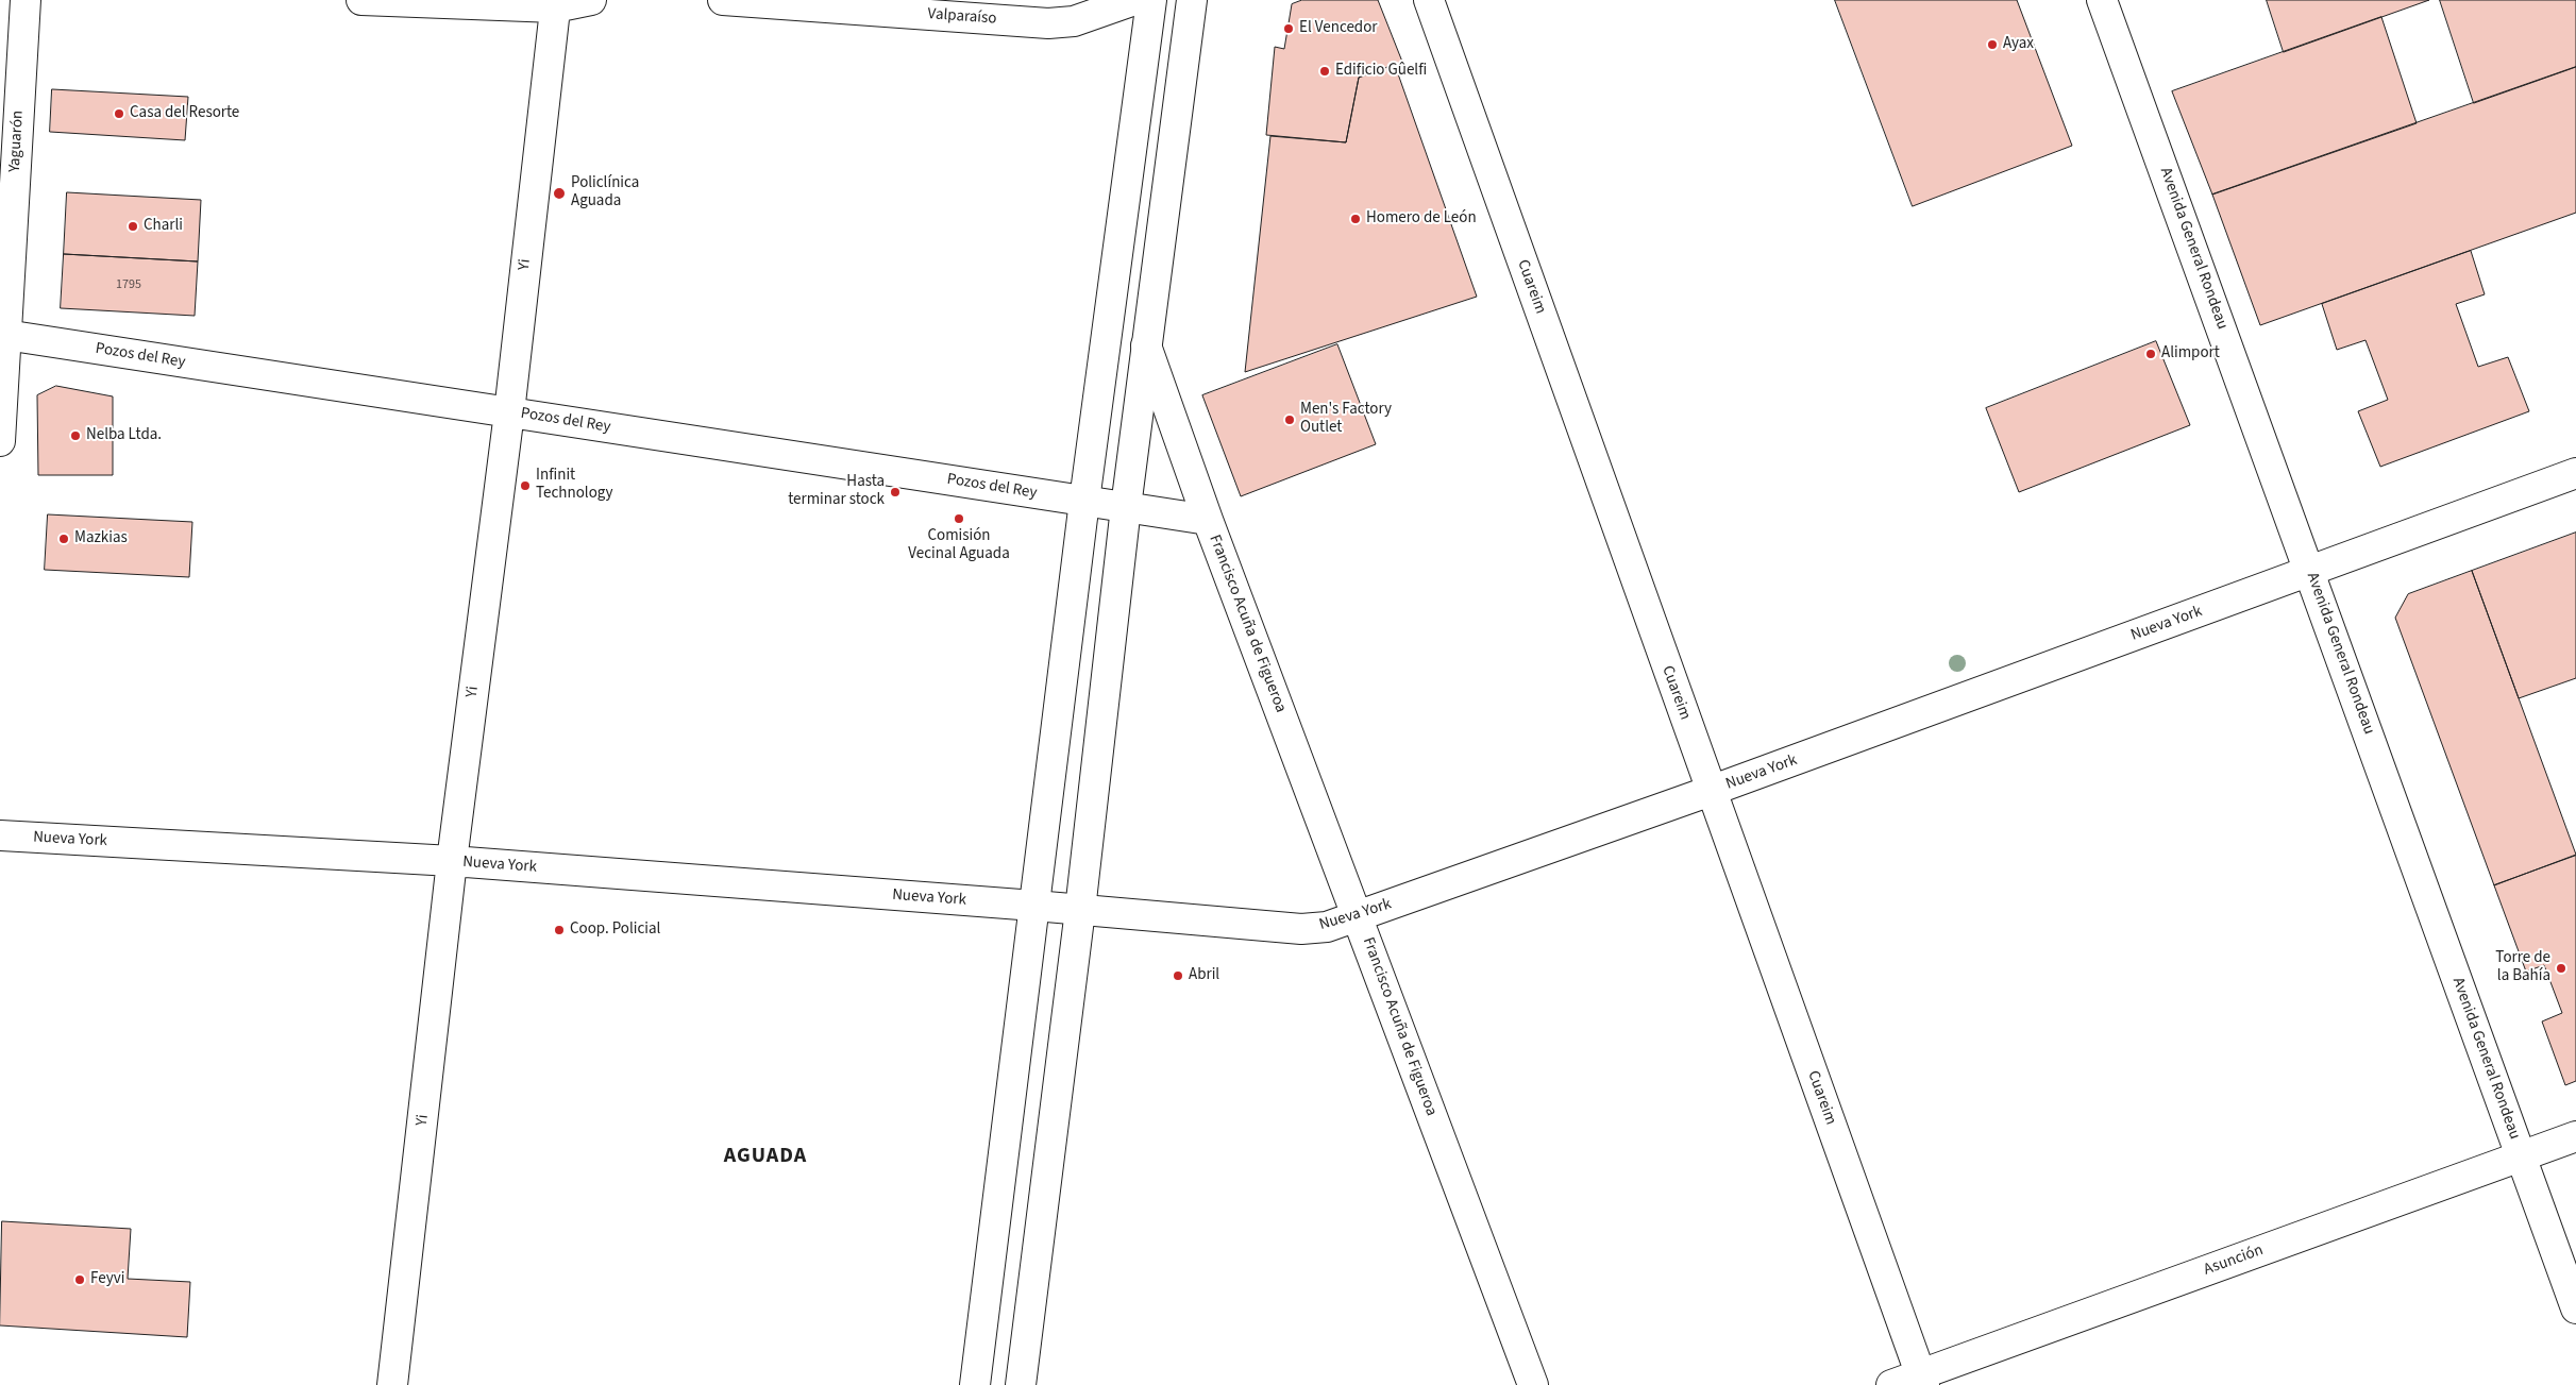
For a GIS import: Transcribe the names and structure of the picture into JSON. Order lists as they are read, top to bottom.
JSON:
{
  "streets": {
    "street": [
      "Valparaíso",
      "Yaguarón",
      "Avenida General Rondeau",
      "Yi",
      "Cuareim",
      "Pozos del Rey",
      "Francisco Acuña de Figueroa",
      "Nueva York",
      "Asunción"
    ]
  },
  "crossings": [
    ["Yaguarón", "Pozos del Rey"],
    ["Avenida General Rondeau", "Nueva York"],
    ["Avenida General Rondeau", "Asunción"],
    ["Yi", "Pozos del Rey"],
    ["Yi", "Nueva York"],
    ["Cuareim", "Nueva York"],
    ["Cuareim", "Asunción"],
    ["Pozos del Rey", "Francisco Acuña de Figueroa"],
    ["Francisco Acuña de Figueroa", "Nueva York"]
  ],
  "districts": ["AGUADA"],
  "places": [
    "El Vencedor",
    "Ayax",
    "Edificio Gûelfi",
    "Casa del Resorte",
    "Policlínica Aguada",
    "Homero de León",
    "Charli",
    "Alimport",
    "Men's Factory Outlet",
    "Nelba Ltda.",
    "Infinit Technology",
    "Hasta terminar stock",
    "Comisión Vecinal Aguada",
    "Mazkias",
    "Coop. Policial",
    "Torre de la Bahía",
    "Abril",
    "Feyvi"
  ],
  "house_numbers": ["1795"]
}
